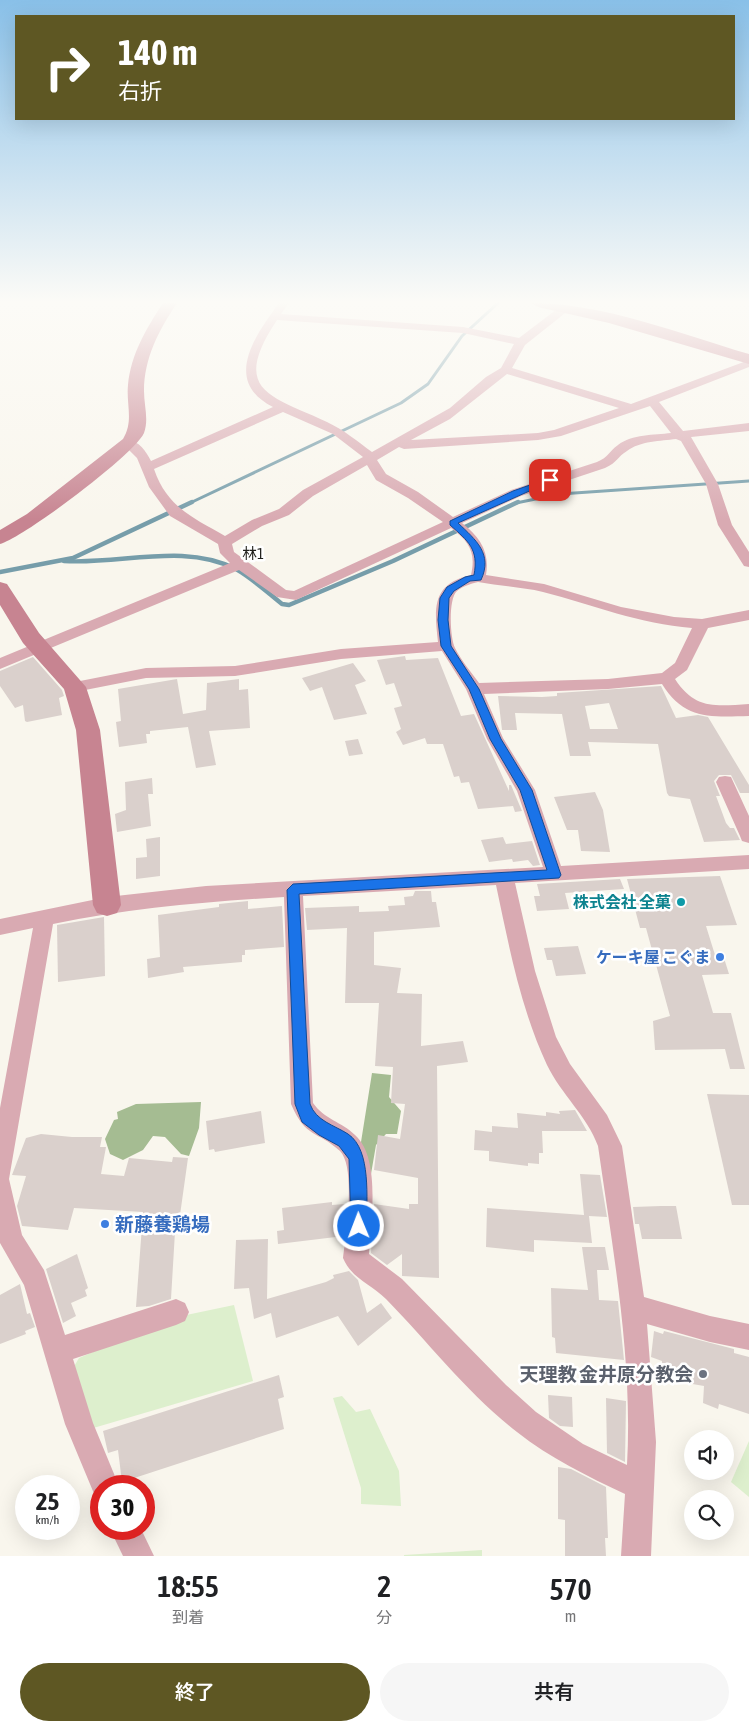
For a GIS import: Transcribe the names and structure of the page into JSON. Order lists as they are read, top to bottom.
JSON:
{
  "districts": ["林1"],
  "places": [
    "株式会社 全菓",
    "ケーキ屋 こぐま",
    "新藤養鶏場",
    "天理教 金井原分教会"
  ],
  "page": {
    "turn": ["140 m", "右折"],
    "speed": "25 km/h",
    "limit": "30",
    "eta": [
      "18:55",
      "到着",
      "2",
      "分",
      "570",
      "m"
    ],
    "buttons": ["終了", "共有"]
  }
}
